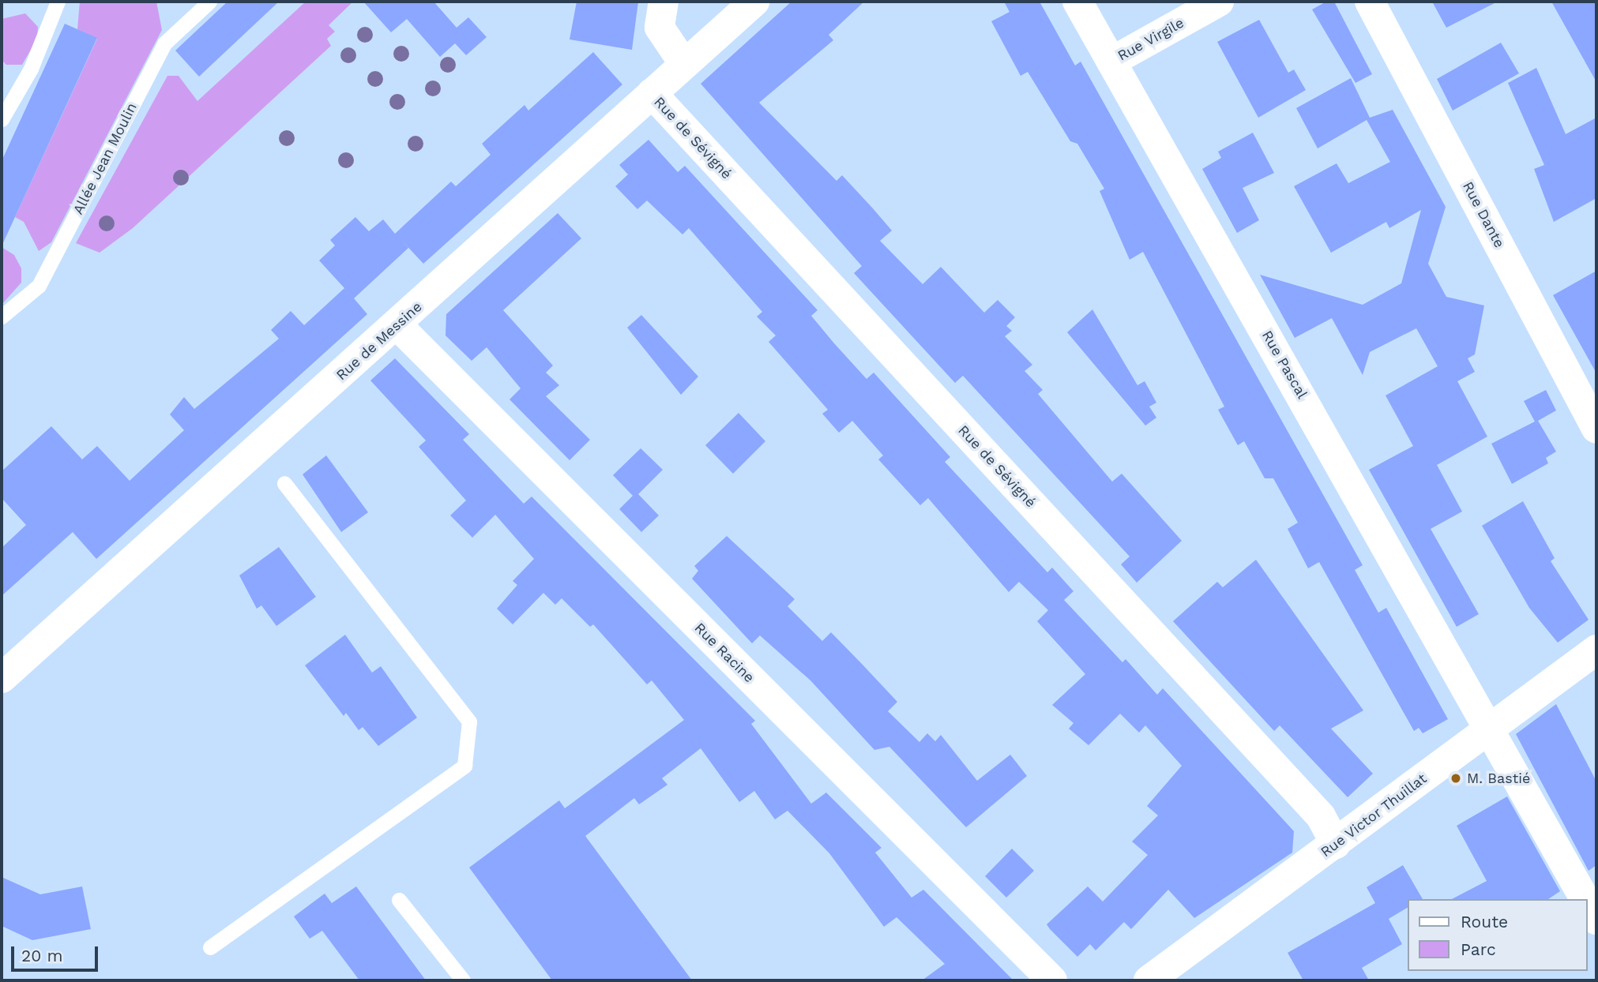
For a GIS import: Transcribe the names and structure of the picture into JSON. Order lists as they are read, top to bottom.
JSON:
{
  "streets": {
    "street": [
      "Rue Virgile",
      "Rue de Sévigné",
      "Rue Dante",
      "Rue de Messine",
      "Rue Pascal",
      "Rue Racine",
      "Rue Victor Thuillat"
    ],
    "lane": ["Allée Jean Moulin"]
  },
  "crossings": [
    ["Rue Virgile", "Rue Pascal"],
    ["Rue de Sévigné", "Rue de Messine"],
    ["Rue de Sévigné", "Rue Victor Thuillat"],
    ["Rue de Messine", "Rue Racine"],
    ["Rue Pascal", "Rue Victor Thuillat"]
  ],
  "places": ["M. Bastié"],
  "legend": ["Route", "Parc"],
  "scale_bar": "20 m"
}
